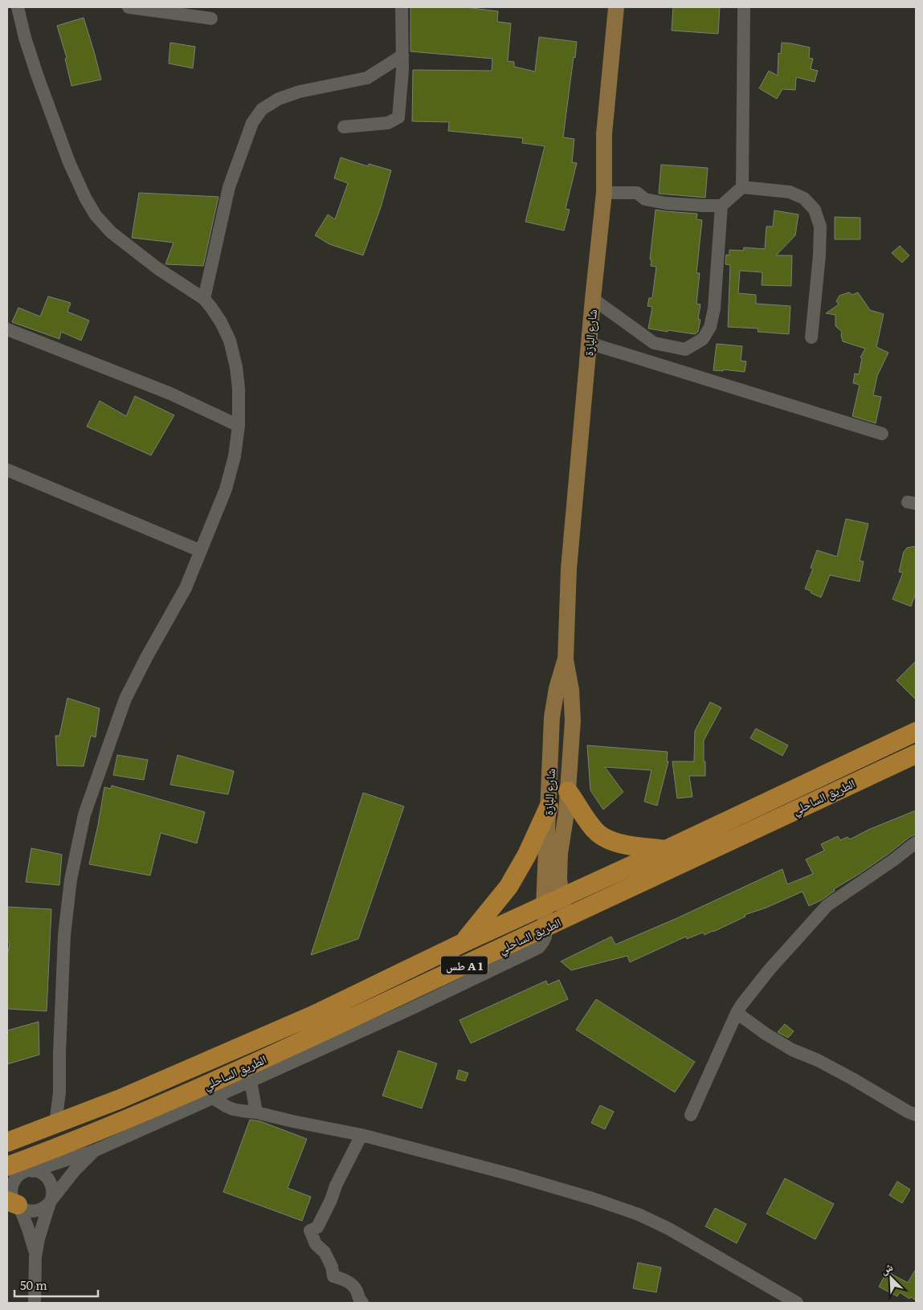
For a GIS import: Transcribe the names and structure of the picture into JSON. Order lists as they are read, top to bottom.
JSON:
{
  "streets": {
    "highway": ["الطريق الساحلي", "طس A 1"],
    "main road": ["شارع البازة"]
  },
  "crossings": [
    ["شارع البازة", "الطريق الساحلي"]
  ],
  "scale_bar": "50 m",
  "north": "top left"
}
